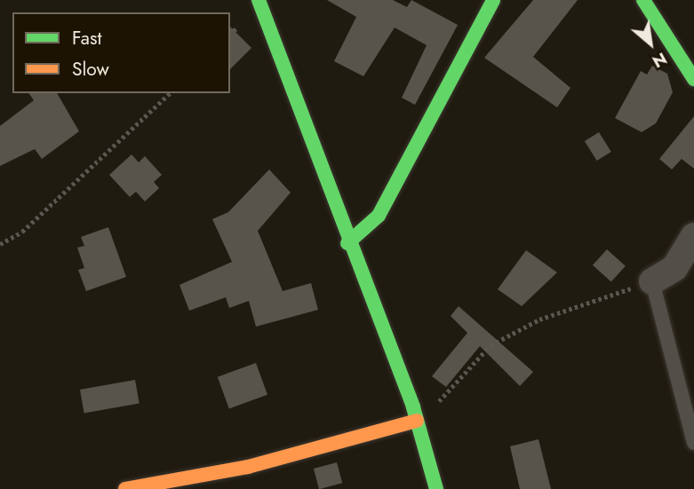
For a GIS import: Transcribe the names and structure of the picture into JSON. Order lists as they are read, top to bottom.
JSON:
{
  "legend": ["Fast", "Slow"],
  "north": "bottom right"
}
